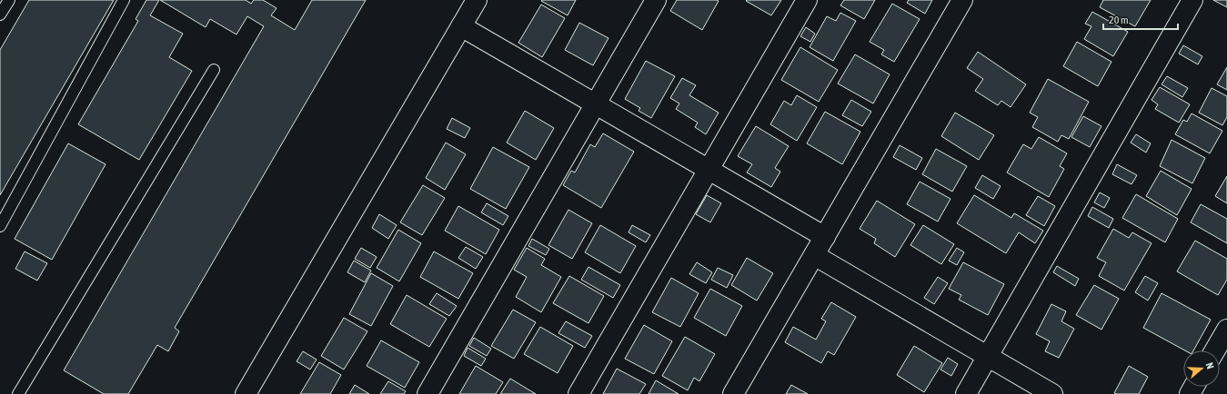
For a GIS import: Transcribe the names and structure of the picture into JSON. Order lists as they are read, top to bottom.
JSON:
{
  "scale_bar": "20 m",
  "north": "right"
}
